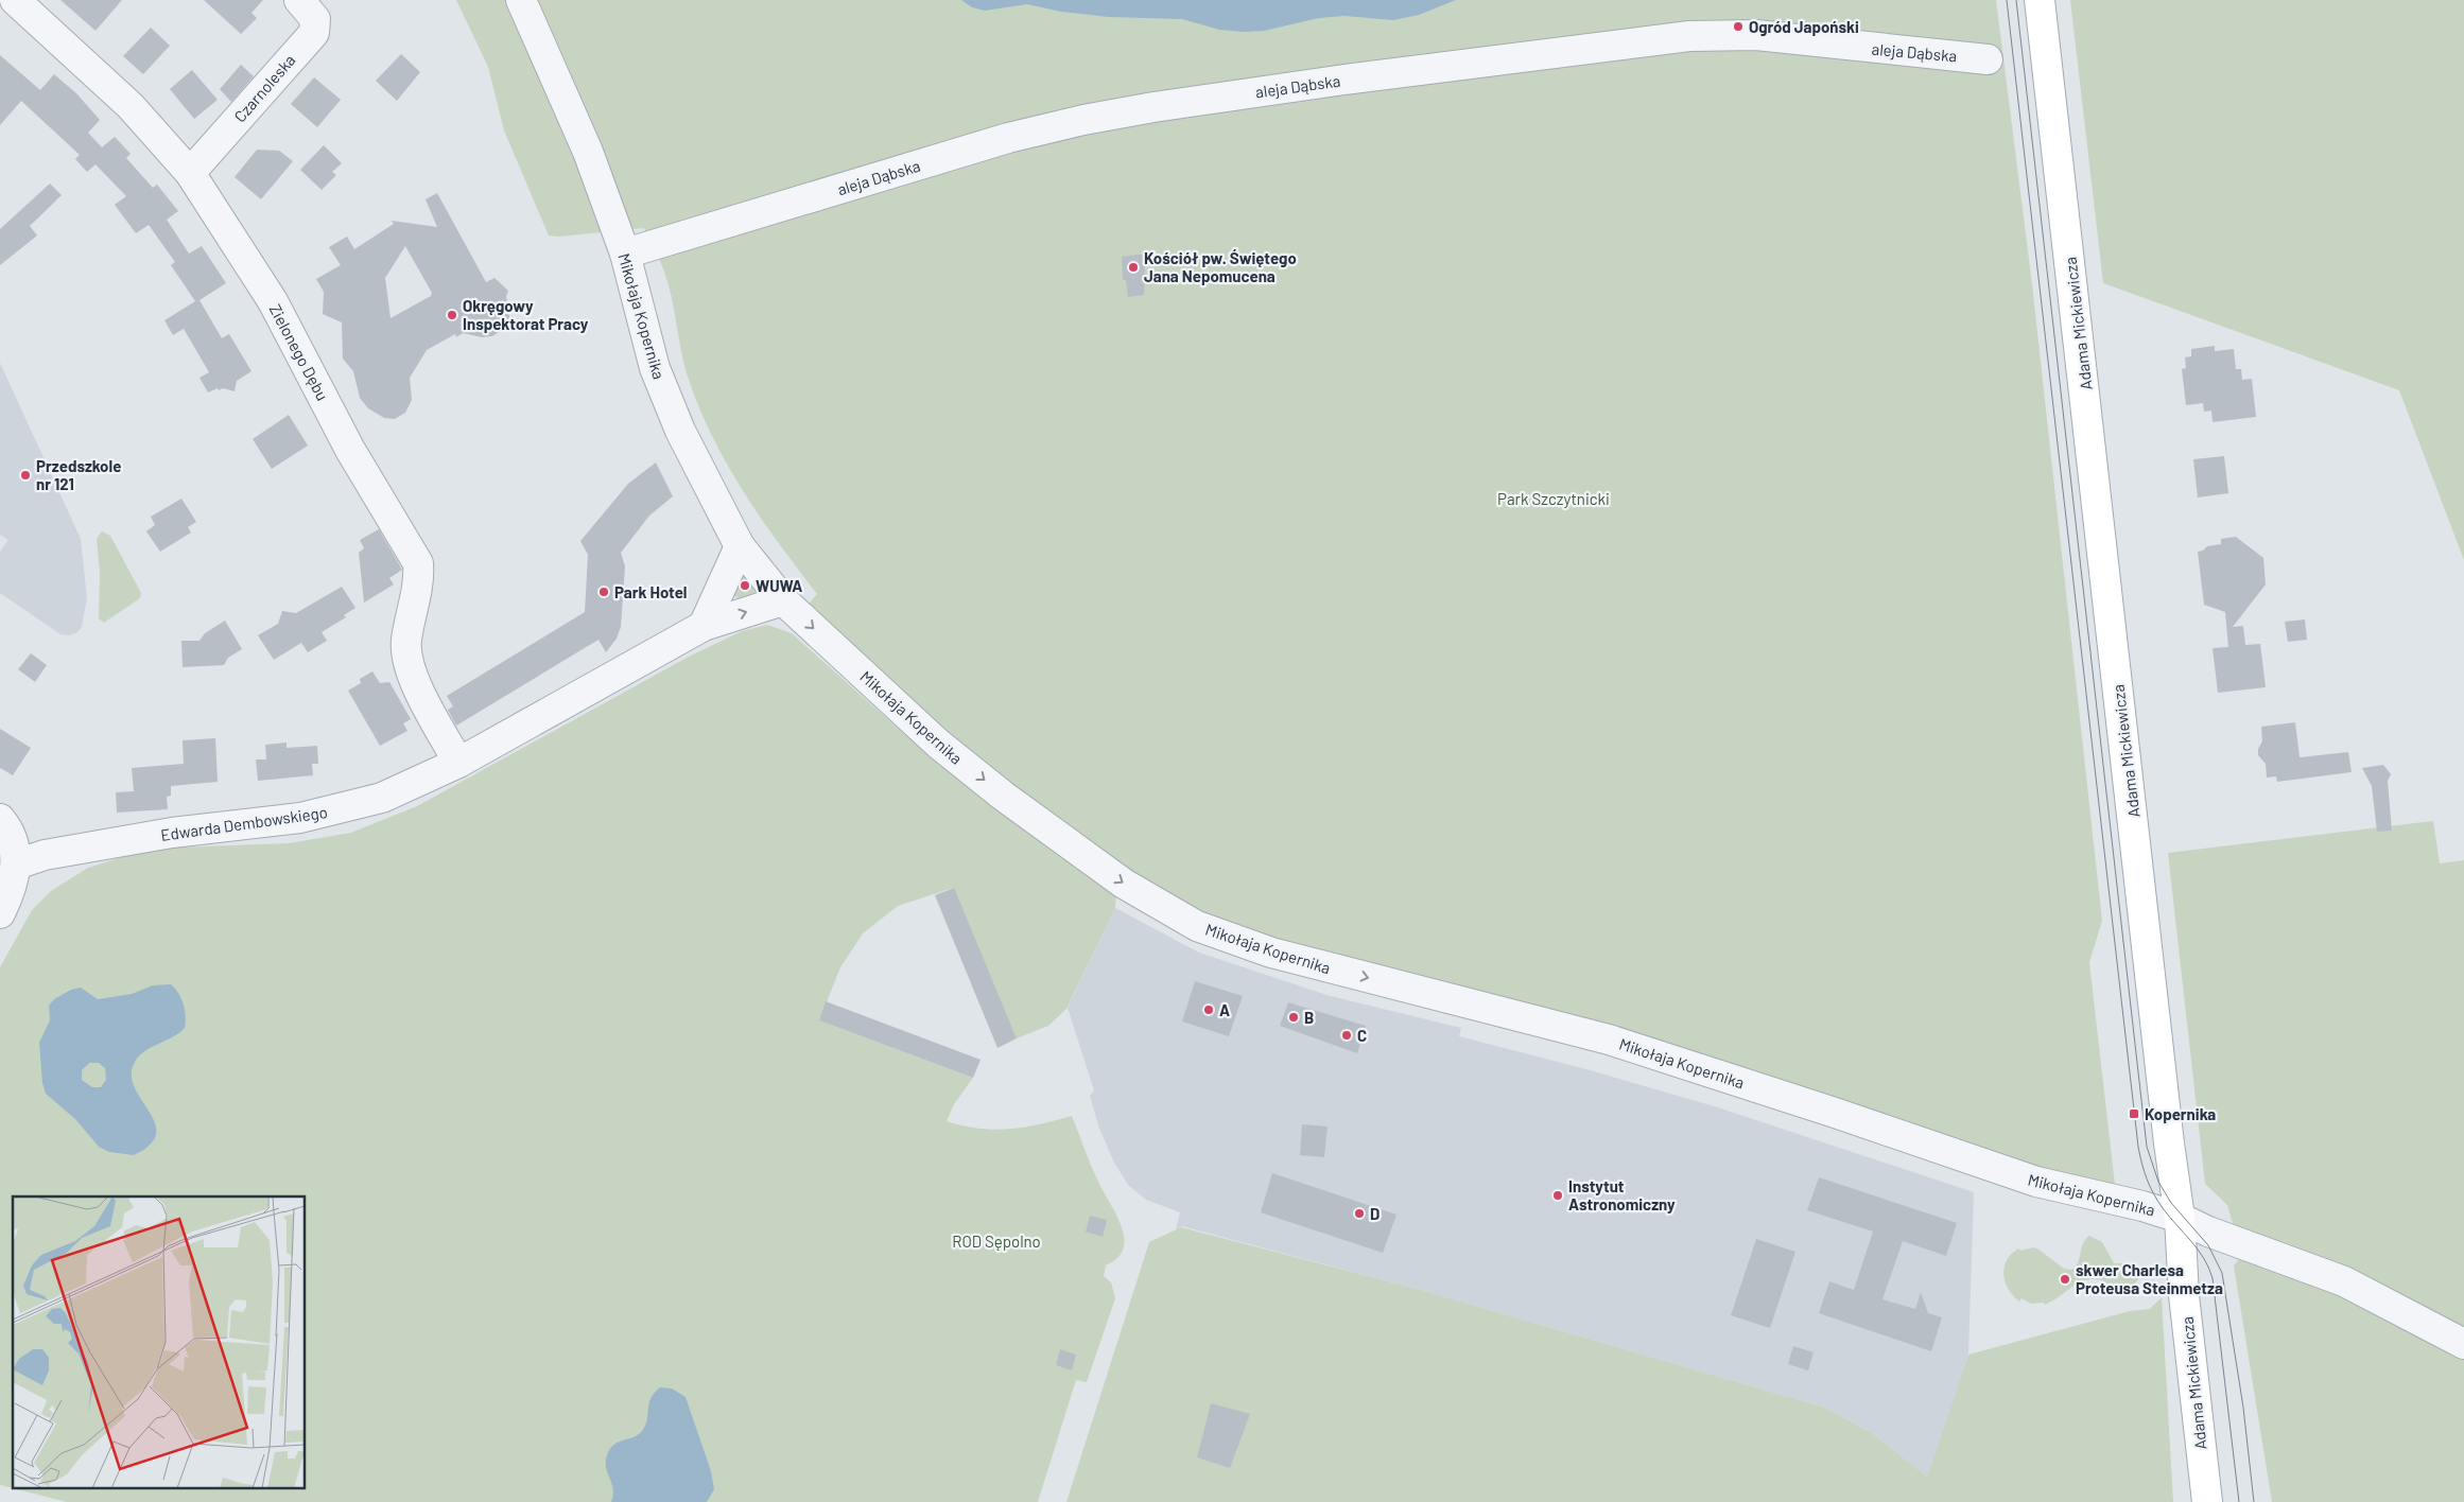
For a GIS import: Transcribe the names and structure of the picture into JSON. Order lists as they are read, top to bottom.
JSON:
{
  "streets": {
    "main road": ["Adama Mickiewicza"],
    "street": [
      "aleja Dąbska",
      "Czarnoleska",
      "Mikołaja Kopernika",
      "Zielonego Dębu",
      "Edwarda Dembowskiego"
    ]
  },
  "crossings": [
    ["aleja Dąbska", "Mikołaja Kopernika"],
    ["Czarnoleska", "Zielonego Dębu"],
    ["Mikołaja Kopernika", "Adama Mickiewicza"],
    ["Mikołaja Kopernika", "Edwarda Dembowskiego"],
    ["Zielonego Dębu", "Edwarda Dembowskiego"]
  ],
  "one_way": ["Mikołaja Kopernika"],
  "parks": ["Park Szczytnicki", "ROD Sępolno"],
  "places": {
    "other": [
      "Ogród Japoński",
      "Kościół pw. Świętego Jana Nepomucena",
      "Okręgowy Inspektorat Pracy",
      "Przedszkole nr 121",
      "WUWA",
      "Park Hotel",
      "A",
      "B",
      "C",
      "Instytut Astronomiczny",
      "D",
      "skwer Charlesa Proteusa Steinmetza"
    ],
    "transit": ["Kopernika"]
  }
}
